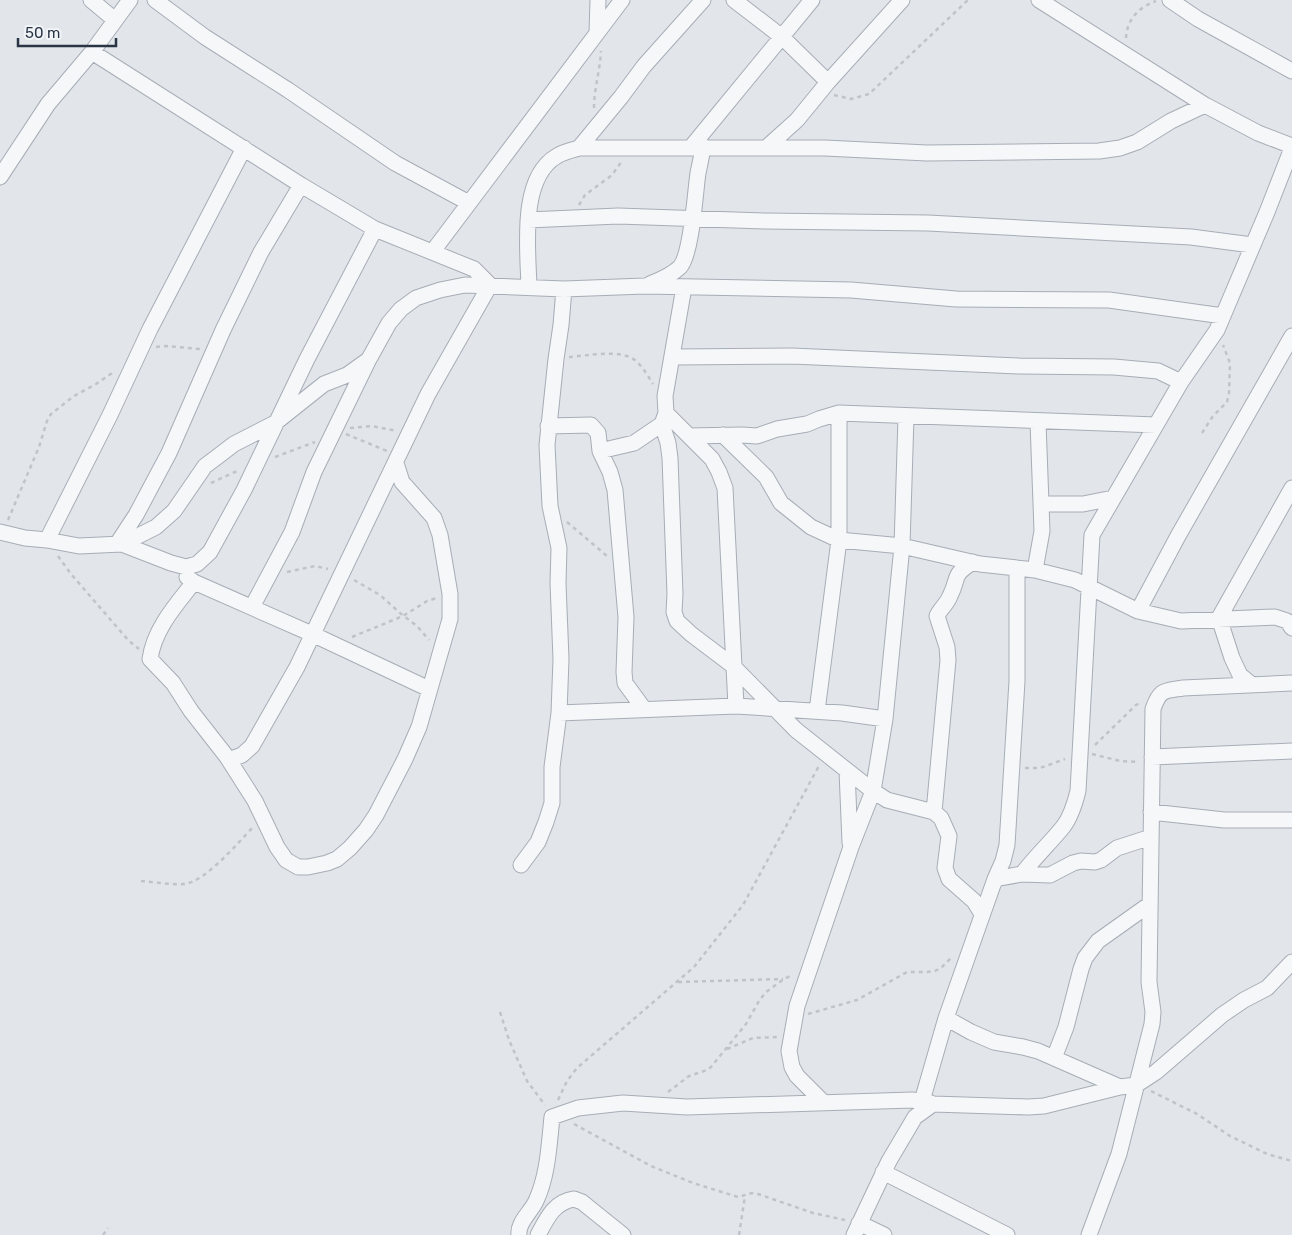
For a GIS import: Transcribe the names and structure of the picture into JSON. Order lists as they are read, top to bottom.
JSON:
{
  "scale_bar": "50 m"
}
